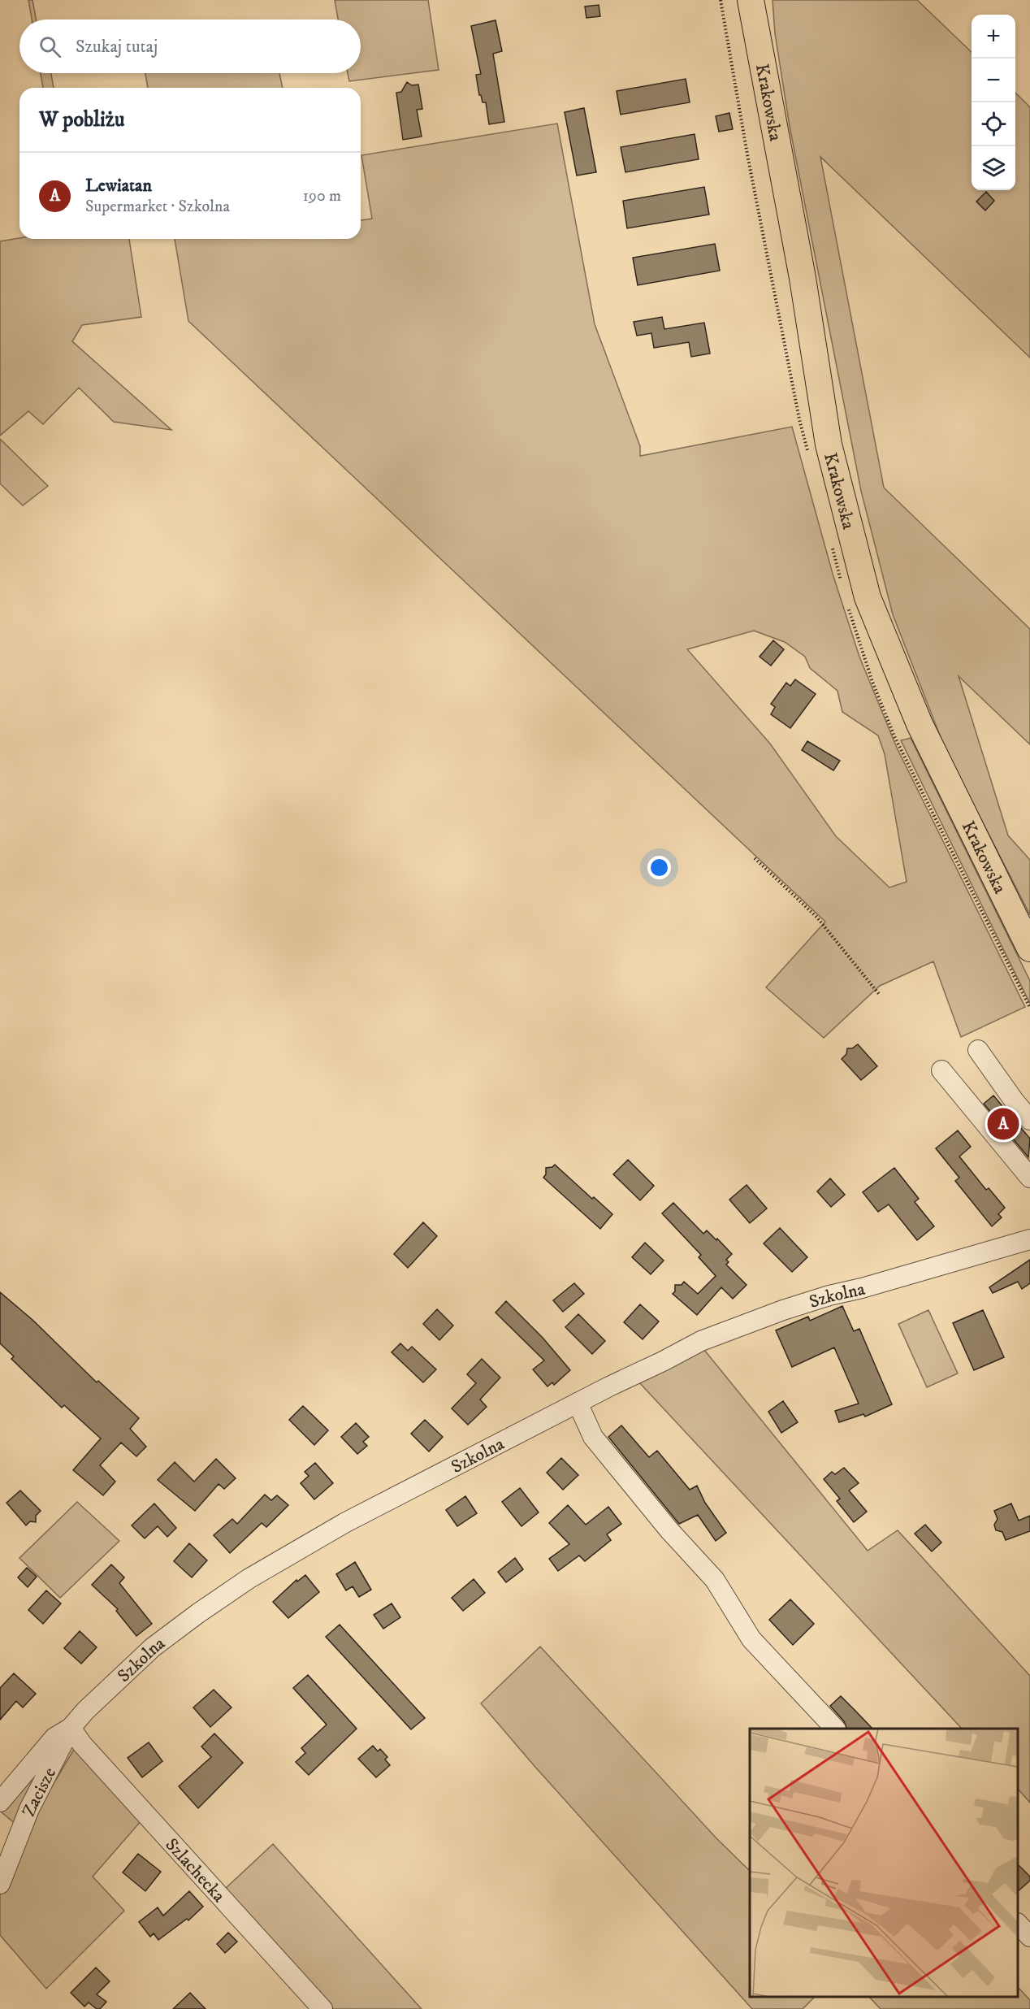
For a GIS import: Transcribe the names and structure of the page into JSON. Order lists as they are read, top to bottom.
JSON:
{
  "streets": {
    "main road": ["Krakowska"],
    "street": ["Szkolna", "Zacisze", "Szlachecka"]
  },
  "crossings": [
    ["Szkolna", "Zacisze"],
    ["Szkolna", "Szlachecka"],
    ["Zacisze", "Szlachecka"]
  ],
  "page": {
    "map_buttons": ["+", "−"],
    "search": "Szukaj tutaj",
    "heading": "W pobliżu",
    "list": [
      {
        "mark": "A",
        "name": "Lewiatan",
        "note": "Supermarket · Szkolna",
        "value": "190 m"
      }
    ],
    "pins": "A"
  }
}
